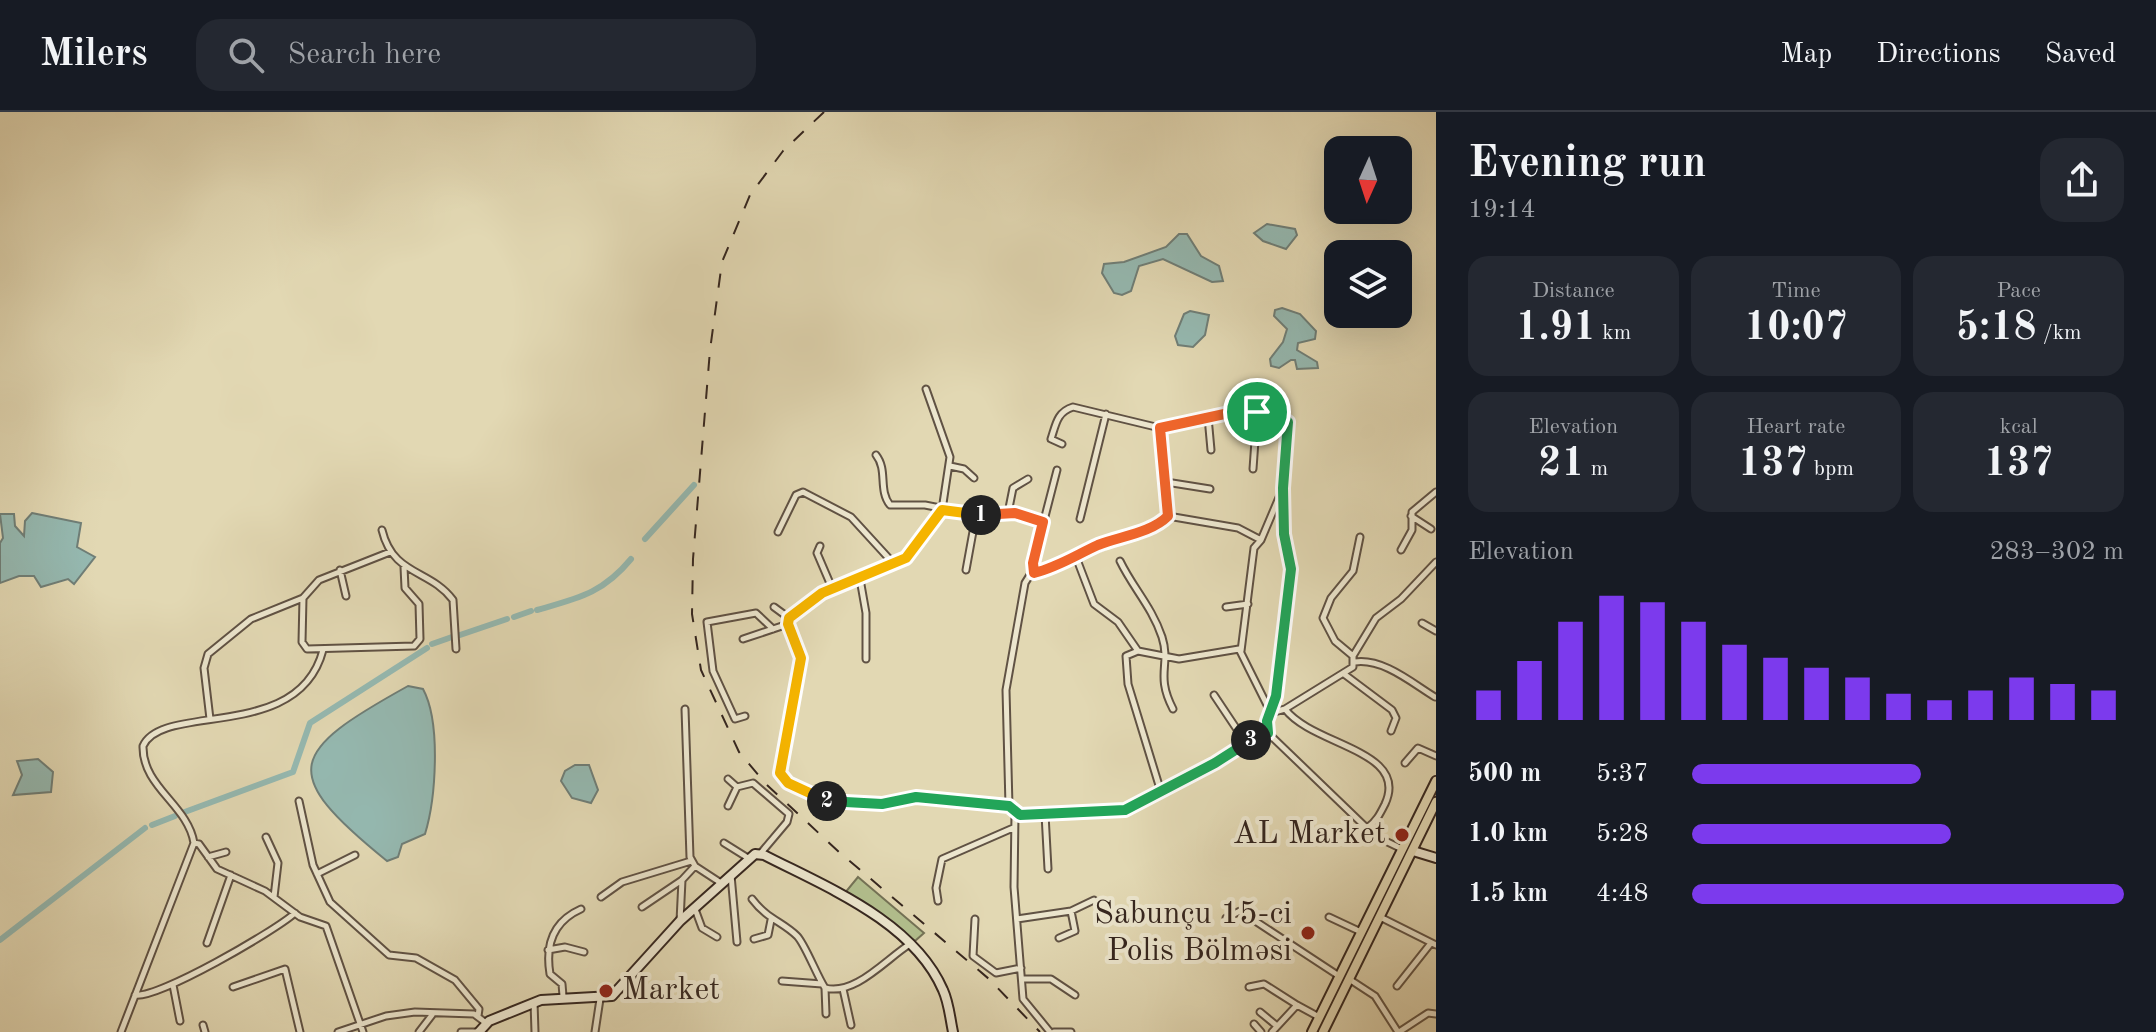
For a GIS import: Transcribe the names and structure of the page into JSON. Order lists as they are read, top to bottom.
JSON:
{
  "places": ["AL Market", "Sabunçu 15-ci Polis Bölməsi", "Market"],
  "north": "bottom",
  "page": {
    "header": "Milers",
    "search": "Search here",
    "nav": ["Map", "Directions", "Saved"],
    "heading": ["Evening run", "19:14"],
    "stats": [
      ["Distance", "1.91 km"],
      ["Time", "10:07"],
      ["Pace", "5:18 /km"],
      ["Elevation", "21 m"],
      ["Heart rate", "137 bpm"],
      ["kcal", "137"]
    ],
    "pins": ["1", "3", "2"],
    "chart": ["Elevation", "283–302 m"],
    "list": [
      {
        "name": "500 m",
        "note": "5:37"
      },
      {
        "name": "1.0 km",
        "note": "5:28"
      },
      {
        "name": "1.5 km",
        "note": "4:48"
      }
    ]
  }
}
